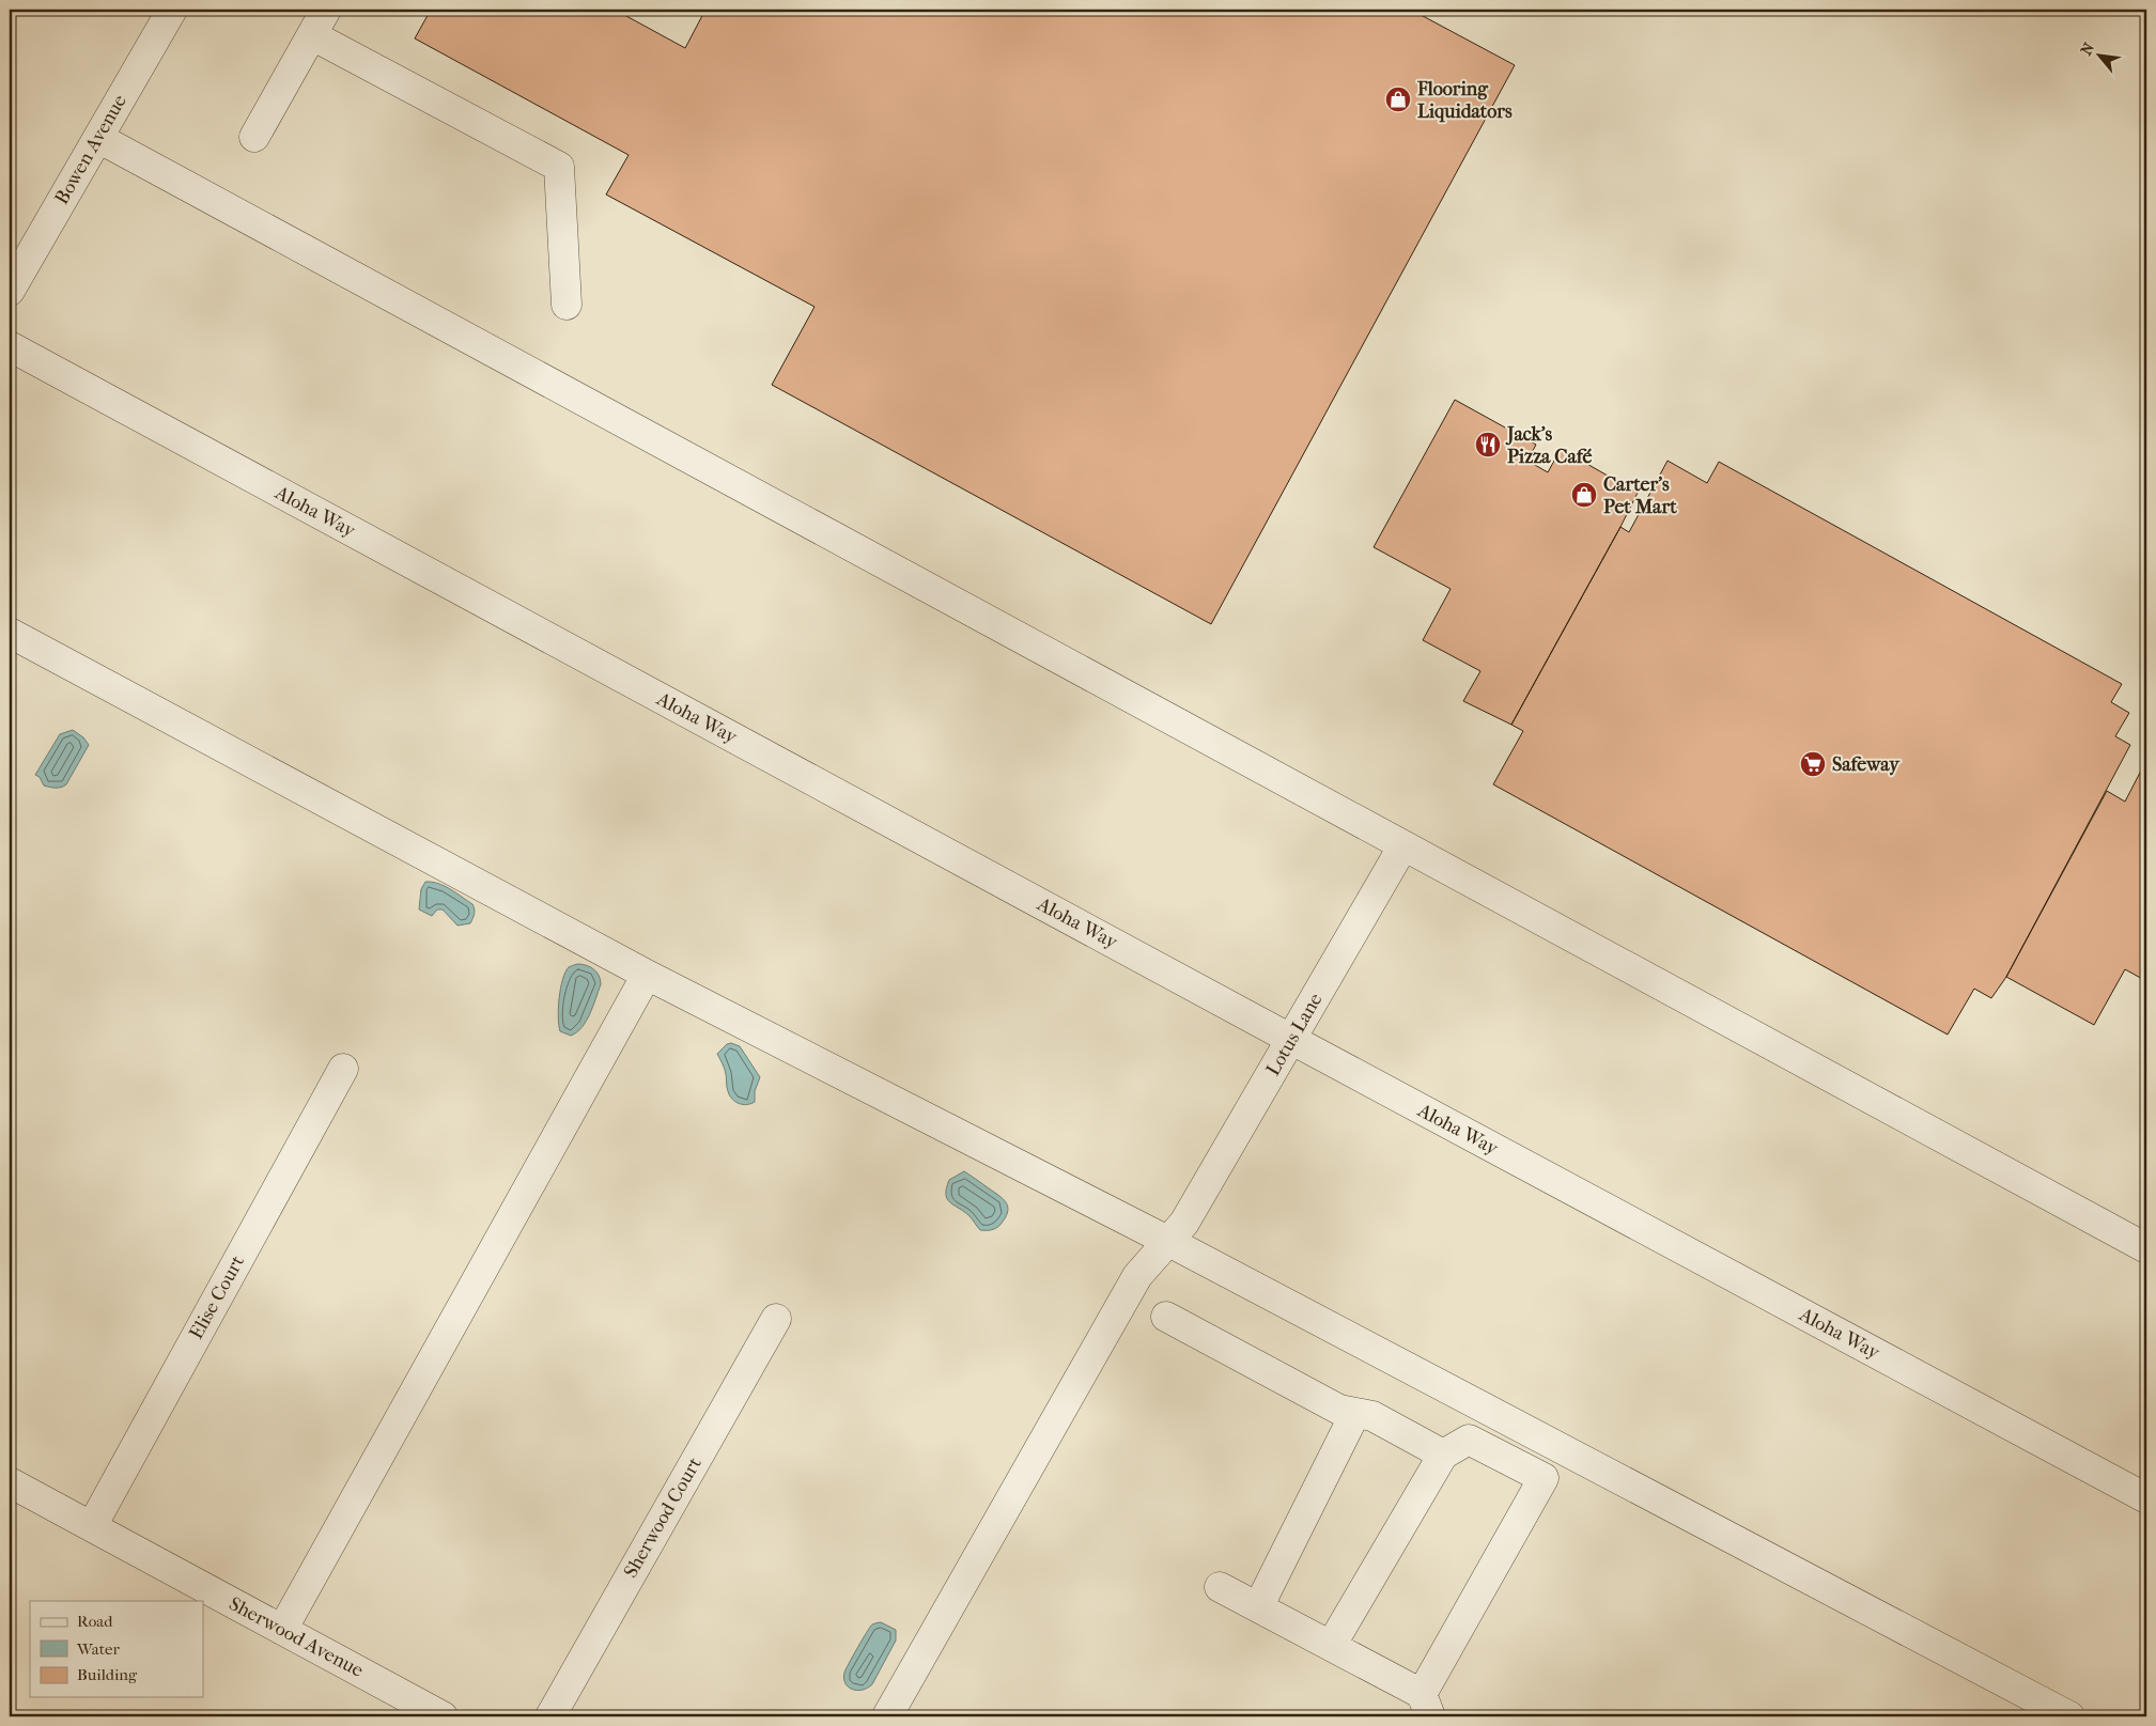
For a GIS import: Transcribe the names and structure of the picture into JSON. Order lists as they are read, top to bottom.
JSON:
{
  "streets": {
    "street": [
      "Bowen Avenue",
      "Aloha Way",
      "Lotus Lane",
      "Elise Court",
      "Sherwood Court",
      "Sherwood Avenue"
    ]
  },
  "crossings": [
    ["Aloha Way", "Lotus Lane"],
    ["Elise Court", "Sherwood Avenue"]
  ],
  "places": {
    "shop": ["Flooring Liquidators", "Carter's Pet Mart"],
    "restaurant": ["Jack's Pizza Café"],
    "supermarket": ["Safeway"]
  },
  "legend": ["Road", "Water", "Building"],
  "north": "top left"
}
